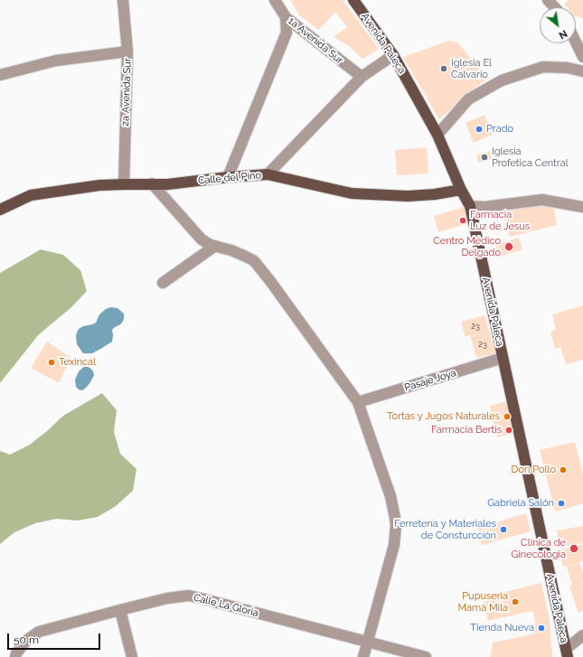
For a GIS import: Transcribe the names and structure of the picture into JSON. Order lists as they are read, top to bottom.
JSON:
{
  "streets": {
    "main road": ["Avenida Paleca", "Calle del Pino"],
    "street": [
      "1a Avenida Sur",
      "2a Avenida Sur",
      "Pasaje Joya",
      "Calle La Gloria"
    ]
  },
  "crossings": [
    ["Avenida Paleca", "Calle del Pino"],
    ["Avenida Paleca", "Pasaje Joya"],
    ["2a Avenida Sur", "Calle del Pino"]
  ],
  "places": [
    "Iglesia El Calvario",
    "Prado",
    "Iglesia Profetica Central",
    "Farmacia Luz de Jesus",
    "Centro Médico Delgado",
    "Texincal",
    "Tortas y Jugos Naturales",
    "Farmacia Bertis",
    "Don Pollo",
    "Gabriela Salón",
    "Ferretería y Materiales de Consturcción",
    "Clínica de Ginecologia",
    "Pupuseria Mamá Mila",
    "Tienda Nueva"
  ],
  "house_numbers": ["23", "23"],
  "scale_bar": "50 m",
  "north": "bottom right"
}
